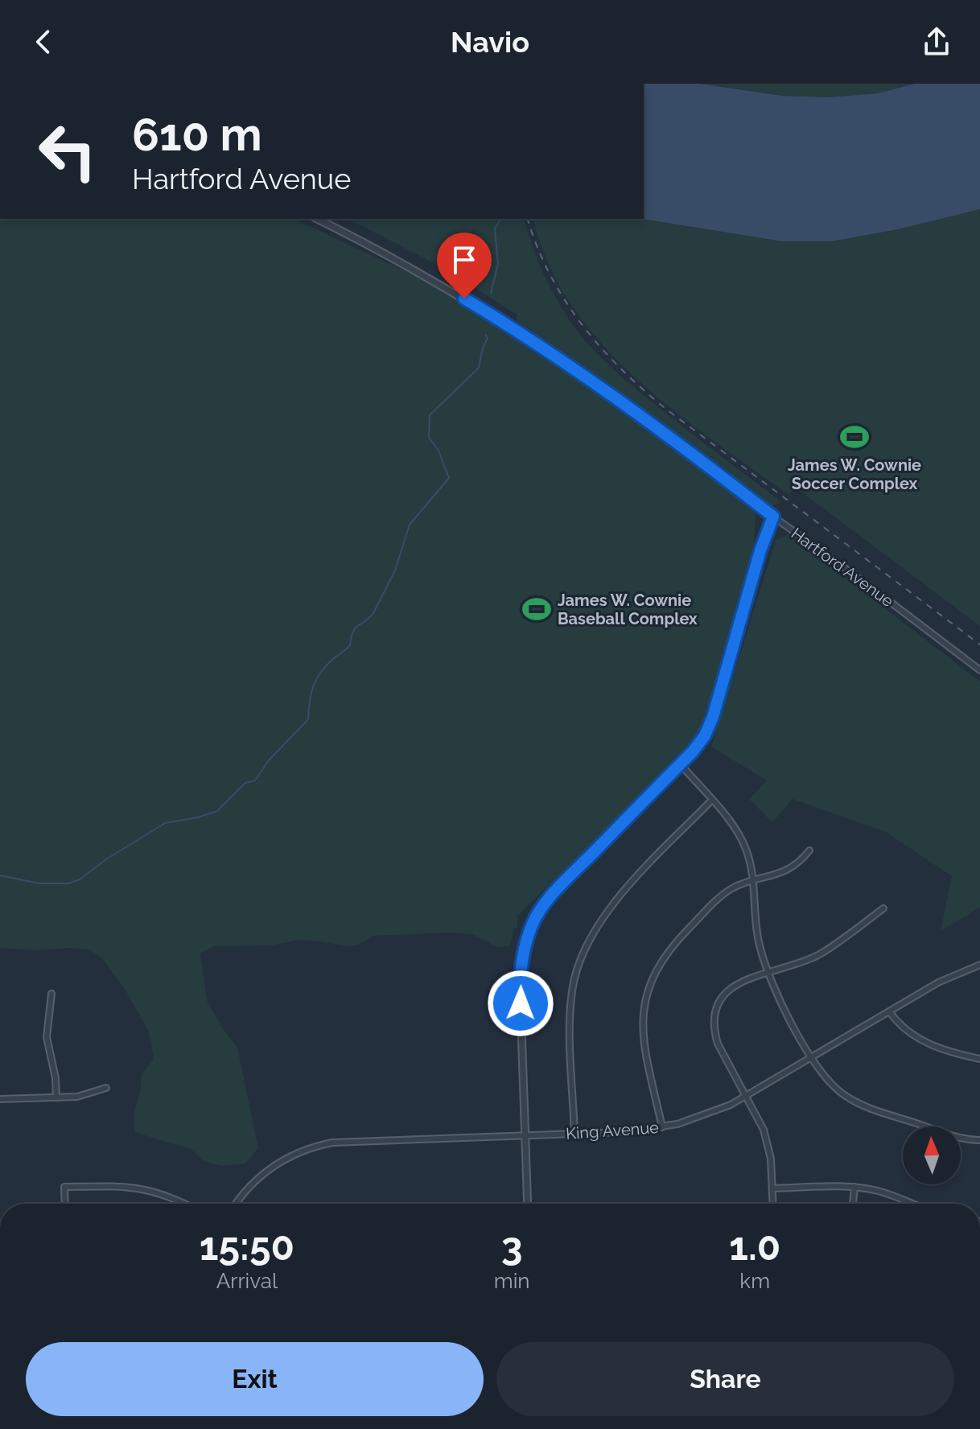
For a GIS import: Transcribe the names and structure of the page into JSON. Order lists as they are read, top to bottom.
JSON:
{
  "streets": {
    "street": ["Hartford Avenue", "King Avenue"]
  },
  "places": {
    "sports": ["James W. Cownie Soccer Complex", "James W. Cownie Baseball Complex"]
  },
  "north": "top",
  "page": {
    "header": "Navio",
    "turn": ["610 m", "Hartford Avenue"],
    "eta": [
      "15:50",
      "Arrival",
      "3",
      "min",
      "1.0",
      "km"
    ],
    "buttons": ["Exit", "Share"]
  }
}
